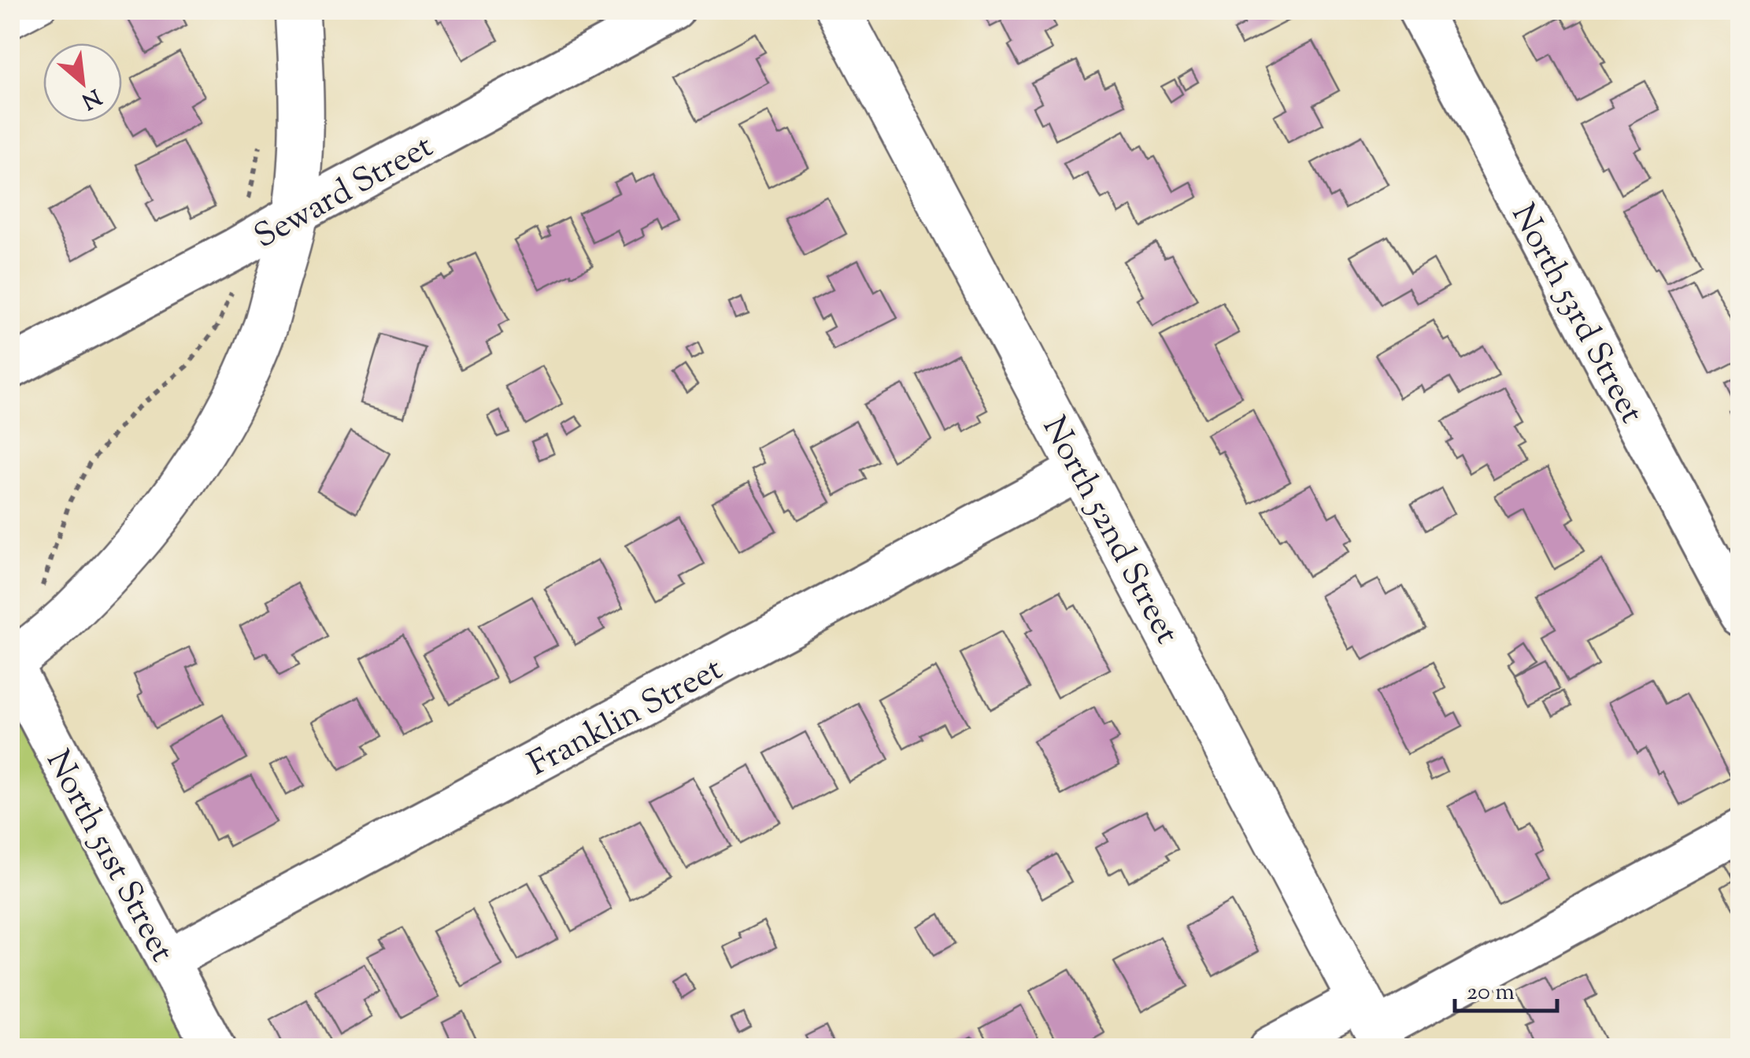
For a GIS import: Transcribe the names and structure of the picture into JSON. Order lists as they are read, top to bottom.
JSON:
{
  "streets": {
    "street": [
      "Seward Street",
      "North 53rd Street",
      "North 52nd Street",
      "Franklin Street",
      "North 51st Street"
    ]
  },
  "crossings": [
    ["North 52nd Street", "Franklin Street"],
    ["Franklin Street", "North 51st Street"]
  ],
  "scale_bar": "20 m",
  "north": "bottom right"
}
